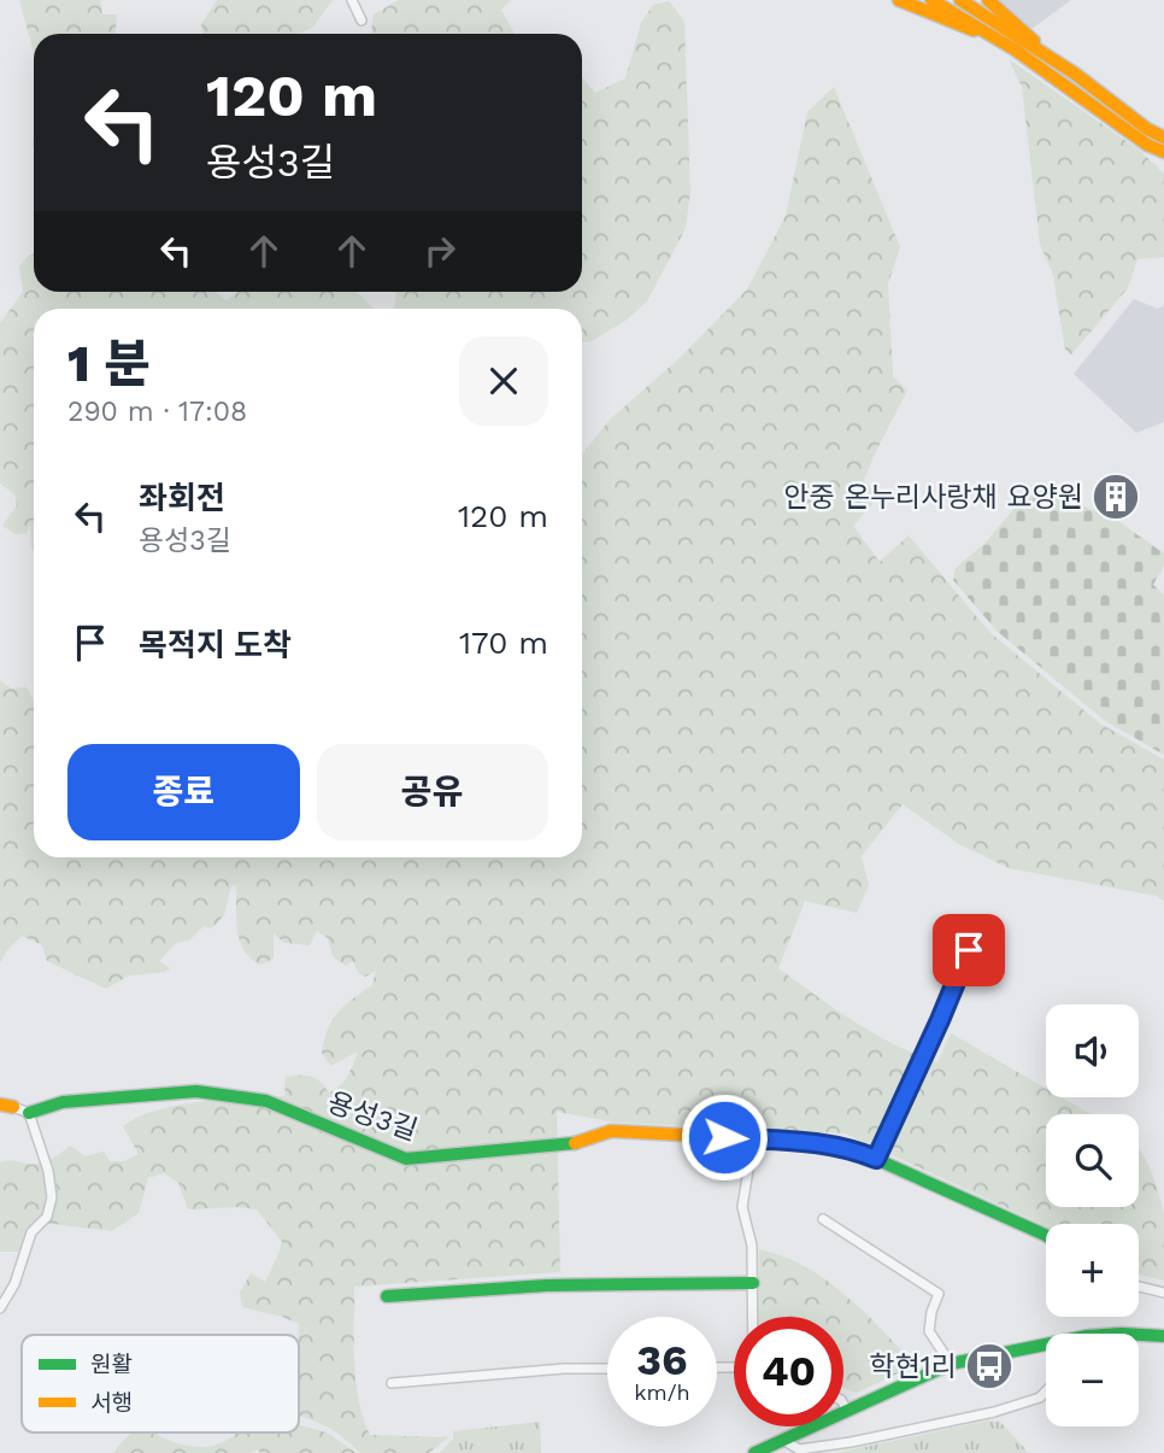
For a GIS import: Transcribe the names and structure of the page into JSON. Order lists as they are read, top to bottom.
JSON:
{
  "streets": {
    "street": ["용성3길"]
  },
  "places": {
    "building": ["안중 온누리사랑채 요양원"],
    "bus stop": ["학현1리"]
  },
  "legend": ["원활", "서행"],
  "page": {
    "turn": ["120 m", "용성3길"],
    "heading": ["1 분", "290 m · 17:08"],
    "list": [
      {
        "name": "좌회전",
        "note": "용성3길",
        "value": "120 m"
      },
      {
        "name": "목적지 도착",
        "value": "170 m"
      }
    ],
    "buttons": ["종료", "공유"],
    "map_buttons": ["+", "−"],
    "speed": "36 km/h",
    "limit": "40"
  }
}
